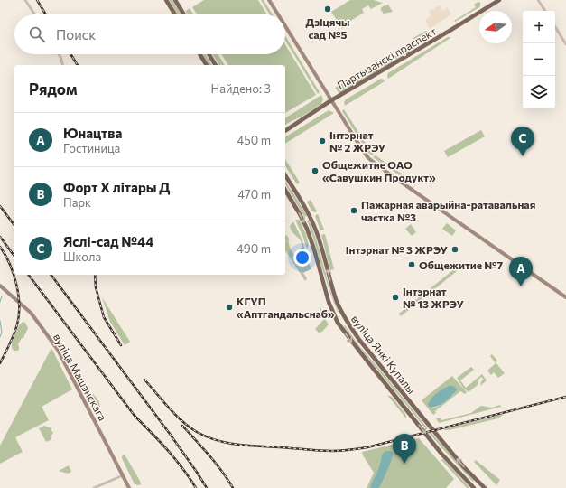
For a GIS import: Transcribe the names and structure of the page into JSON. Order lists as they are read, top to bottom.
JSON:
{
  "streets": {
    "main road": ["Партызанскі праспект", "вуліца Янкі Купалы", "вуліца Машэнскага"]
  },
  "places": [
    "Дзіцячы сад №5",
    "Інтэрнат № 2 ЖРЭУ",
    "Общежитие ОАО «Савушкин Продукт»",
    "Пажарная аварыйна-ратавальная частка №3",
    "Інтэрнат № 3 ЖРЭУ",
    "Общежитие №7",
    "Інтэрнат № 13 ЖРЭУ",
    "КГУП «Аптгандальснаб»"
  ],
  "north": "left",
  "page": {
    "map_buttons": ["+", "−"],
    "search": "Поиск",
    "heading": ["Рядом", "Найдено: 3"],
    "list": [
      {
        "mark": "A",
        "name": "Юнацтва",
        "note": "Гостиница",
        "value": "450 m"
      },
      {
        "mark": "B",
        "name": "Форт X літары Д",
        "note": "Парк",
        "value": "470 m"
      },
      {
        "mark": "C",
        "name": "Яслі-сад №44",
        "note": "Школа",
        "value": "490 m"
      }
    ],
    "pins": ["C", "A", "B"]
  }
}
